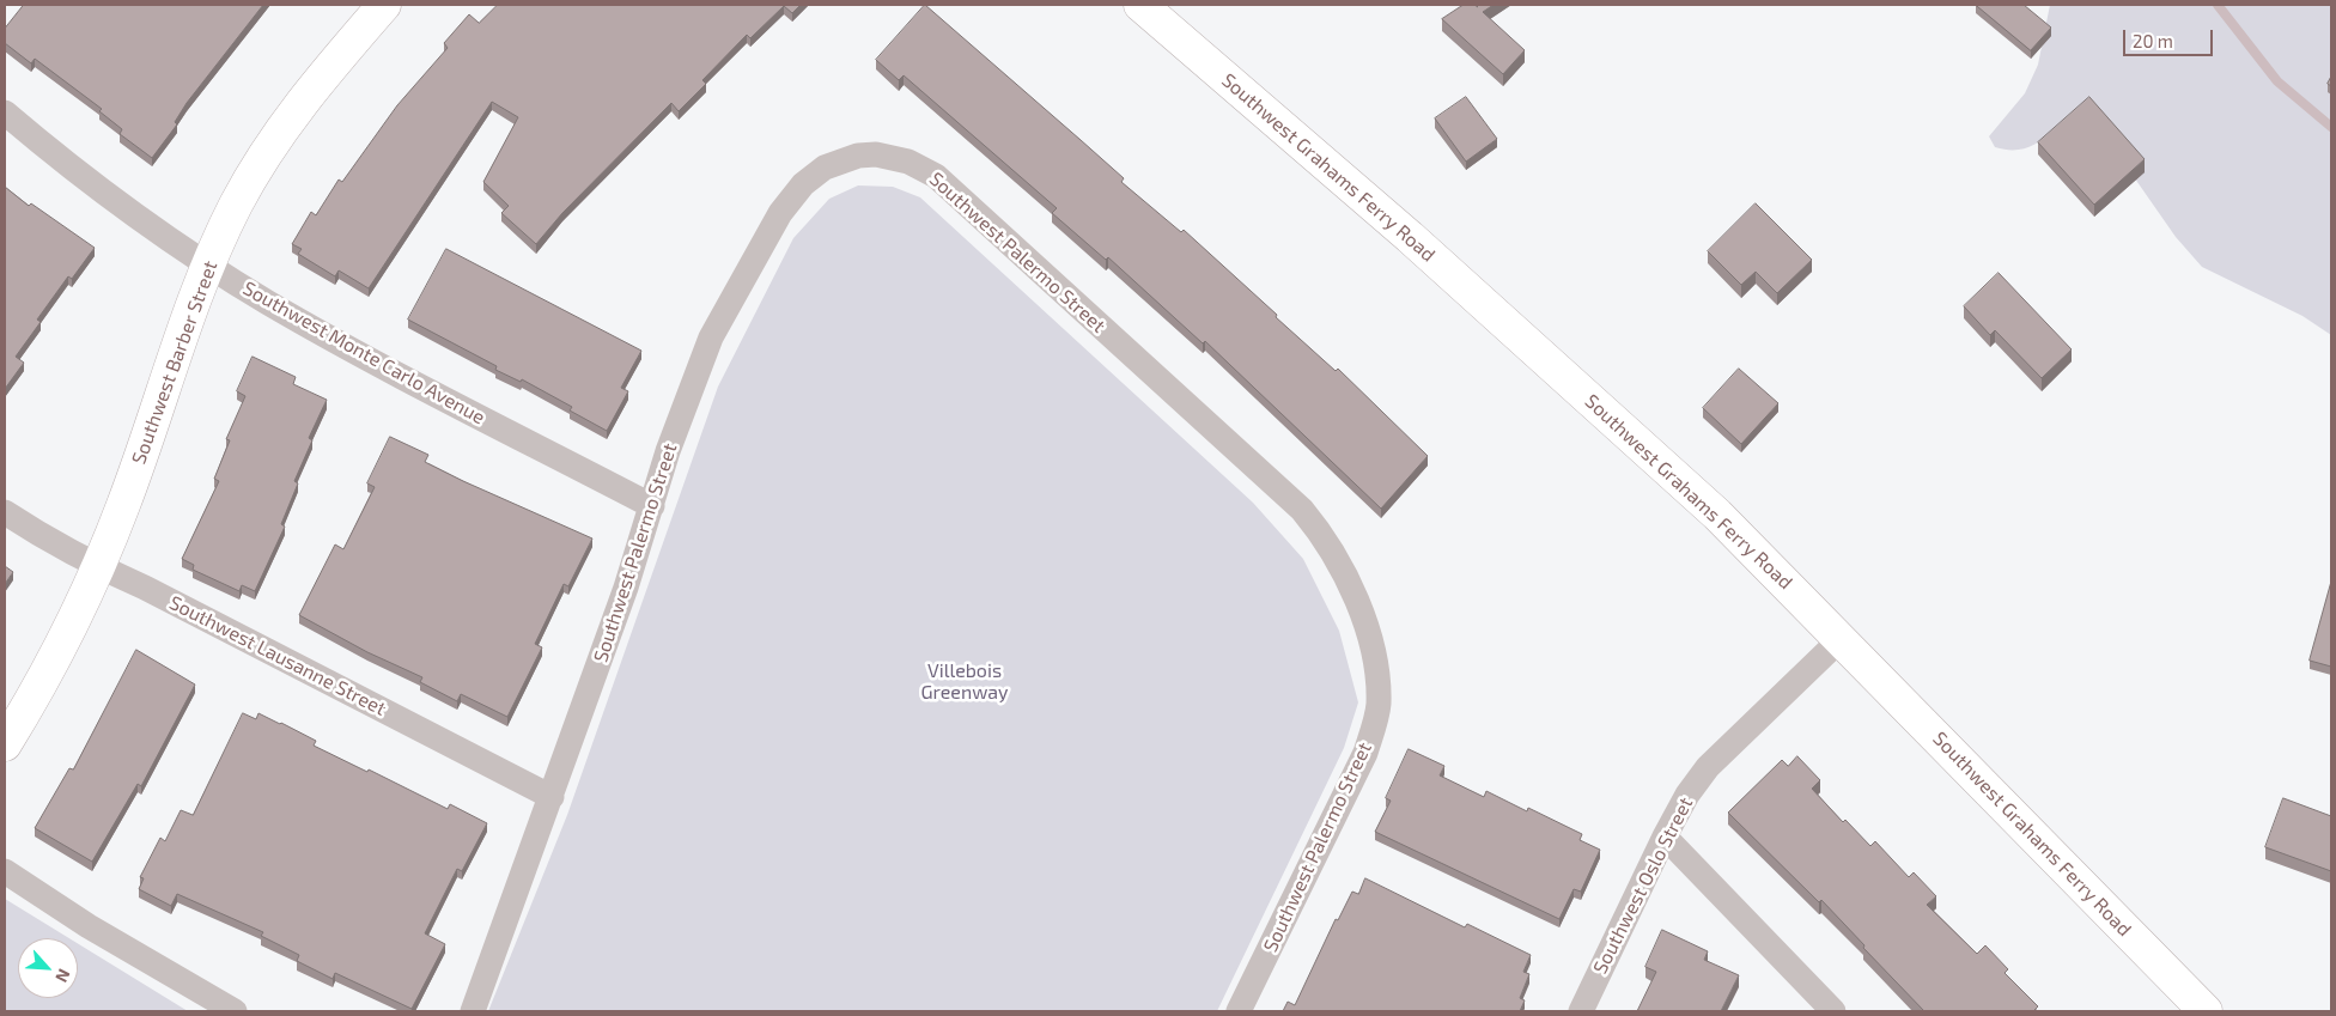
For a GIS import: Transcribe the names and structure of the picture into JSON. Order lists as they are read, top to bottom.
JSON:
{
  "streets": {
    "main road": ["Southwest Grahams Ferry Road", "Southwest Barber Street"],
    "street": [
      "Southwest Palermo Street",
      "Southwest Monte Carlo Avenue",
      "Southwest Lausanne Street",
      "Southwest Oslo Street"
    ]
  },
  "crossings": [
    ["Southwest Grahams Ferry Road", "Southwest Oslo Street"],
    ["Southwest Palermo Street", "Southwest Monte Carlo Avenue"],
    ["Southwest Palermo Street", "Southwest Lausanne Street"],
    ["Southwest Monte Carlo Avenue", "Southwest Barber Street"],
    ["Southwest Barber Street", "Southwest Lausanne Street"]
  ],
  "parks": ["Villebois Greenway"],
  "scale_bar": "20 m",
  "north": "bottom right"
}
